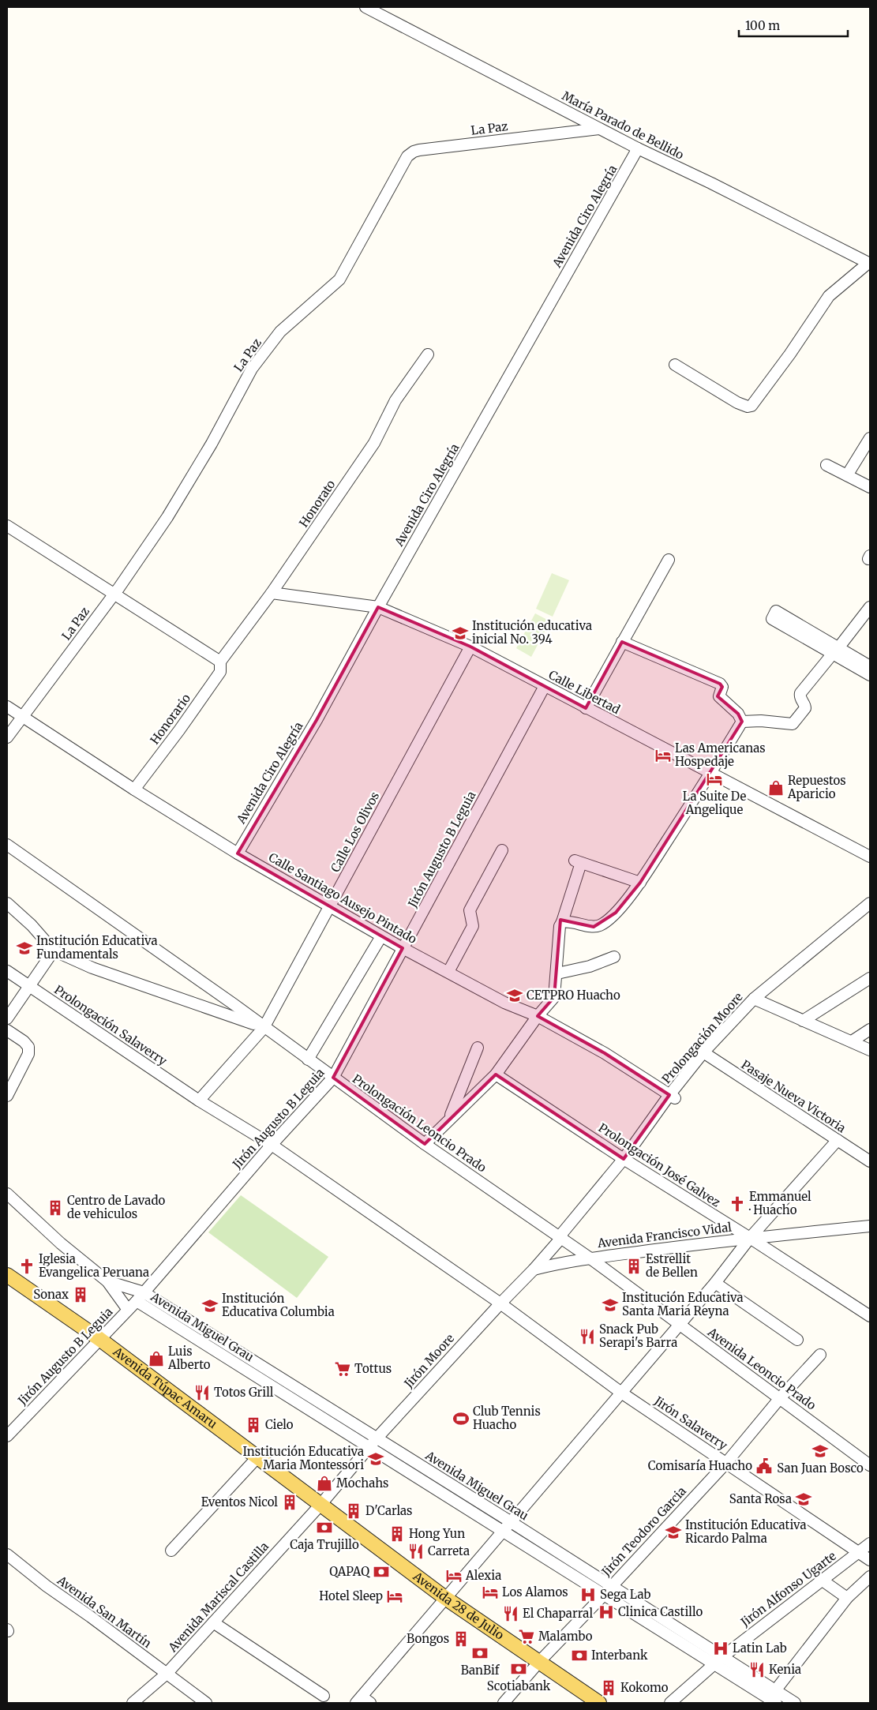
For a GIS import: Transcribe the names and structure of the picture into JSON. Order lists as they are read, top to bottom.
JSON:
{
  "streets": {
    "main road": ["Avenida Túpac Amaru", "Avenida 28 de Julio"],
    "street": [
      "María Parado de Bellido",
      "La Paz",
      "Avenida Ciro Alegría",
      "Honorato",
      "Calle Libertad",
      "Honorario",
      "Calle Los Olivos",
      "Jirón Augusto B Leguia",
      "Calle Santiago Ausejo Pintado",
      "Prolongación Salaverry",
      "Prolongación Moore",
      "Pasaje Nueva Victoria",
      "Prolongación Leoncio Prado",
      "Prolongación José Galvez",
      "Avenida Francisco Vidal",
      "Avenida Miguel Grau",
      "Jirón Moore",
      "Avenida Leoncio Prado",
      "Jirón Salaverry",
      "Jirón Teodoro Garcia",
      "Jirón Alfonso Ugarte",
      "Avenida Mariscal Castilla",
      "Avenida San Martín"
    ]
  },
  "crossings": [
    ["María Parado de Bellido", "La Paz"],
    ["María Parado de Bellido", "Avenida Ciro Alegría"],
    ["La Paz", "Calle Santiago Ausejo Pintado"],
    ["Avenida Ciro Alegría", "Calle Libertad"],
    ["Avenida Ciro Alegría", "Calle Santiago Ausejo Pintado"],
    ["Honorato", "Calle Libertad"],
    ["Honorato", "Honorario"],
    ["Calle Libertad", "Calle Los Olivos"],
    ["Calle Libertad", "Jirón Augusto B Leguia"],
    ["Honorario", "Calle Santiago Ausejo Pintado"],
    ["Calle Los Olivos", "Calle Santiago Ausejo Pintado"],
    ["Calle Los Olivos", "Prolongación Salaverry"],
    ["Calle Los Olivos", "Prolongación Leoncio Prado"],
    ["Jirón Augusto B Leguia", "Calle Santiago Ausejo Pintado"],
    ["Jirón Augusto B Leguia", "Prolongación Salaverry"],
    ["Jirón Augusto B Leguia", "Prolongación Leoncio Prado"],
    ["Jirón Augusto B Leguia", "Avenida Miguel Grau"],
    ["Jirón Augusto B Leguia", "Avenida Túpac Amaru"],
    ["Jirón Augusto B Leguia", "Jirón Salaverry"],
    ["Calle Santiago Ausejo Pintado", "Prolongación Moore"],
    ["Prolongación Salaverry", "Jirón Salaverry"],
    ["Prolongación Moore", "Pasaje Nueva Victoria"],
    ["Prolongación Moore", "Prolongación José Galvez"],
    ["Prolongación Moore", "Jirón Moore"],
    ["Prolongación Leoncio Prado", "Jirón Moore"],
    ["Prolongación Leoncio Prado", "Avenida Leoncio Prado"],
    ["Prolongación José Galvez", "Avenida Francisco Vidal"],
    ["Prolongación José Galvez", "Jirón Moore"],
    ["Avenida Francisco Vidal", "Jirón Moore"],
    ["Avenida Francisco Vidal", "Avenida Leoncio Prado"],
    ["Avenida Miguel Grau", "Jirón Moore"],
    ["Avenida Miguel Grau", "Jirón Teodoro Garcia"],
    ["Avenida Miguel Grau", "Jirón Alfonso Ugarte"],
    ["Jirón Moore", "Avenida Leoncio Prado"],
    ["Jirón Moore", "Avenida Túpac Amaru"],
    ["Jirón Moore", "Jirón Salaverry"],
    ["Jirón Moore", "Avenida Mariscal Castilla"],
    ["Jirón Moore", "Avenida 28 de Julio"],
    ["Avenida Leoncio Prado", "Jirón Teodoro Garcia"],
    ["Avenida Túpac Amaru", "Avenida Mariscal Castilla"],
    ["Avenida Túpac Amaru", "Avenida 28 de Julio"],
    ["Jirón Salaverry", "Jirón Teodoro Garcia"],
    ["Jirón Salaverry", "Jirón Alfonso Ugarte"],
    ["Jirón Teodoro Garcia", "Avenida 28 de Julio"],
    ["Avenida Mariscal Castilla", "Avenida 28 de Julio"],
    ["Avenida Mariscal Castilla", "Avenida San Martín"]
  ],
  "places": {
    "school or university": [
      "Institución educativa inicial No. 394",
      "Institución Educativa Fundamentals",
      "CETPRO Huacho",
      "Institución Educativa Santa Maria Reyna",
      "Institución Educativa Columbia",
      "San Juan Bosco",
      "Institución Educativa Maria Montessori",
      "Santa Rosa",
      "Institución Educativa Ricardo Palma"
    ],
    "hotel": [
      "Las Americanas Hospedaje",
      "La Suite De Angelique",
      "Alexia",
      "Los Alamos",
      "Hotel Sleep"
    ],
    "shop": ["Repuestos Aparicio", "Luis Alberto", "Mochahs"],
    "church": ["Emmanuel · Huacho", "Iglesia Evangelica Peruana"],
    "building": [
      "Centro de Lavado de vehiculos",
      "Estrellit de Bellen",
      "Sonax",
      "Cielo",
      "Eventos Nicol",
      "D'Carlas",
      "Hong Yun",
      "Bongos",
      "Kokomo"
    ],
    "restaurant": [
      "Snack Pub Serapi's Barra",
      "Totos Grill",
      "Carreta",
      "El Chaparral",
      "Kenia"
    ],
    "supermarket": ["Tottus", "Malambo"],
    "sports": ["Club Tennis Huacho"],
    "public building": ["Comisaría Huacho"],
    "bank": [
      "Caja Trujillo",
      "QAPAQ",
      "BanBif",
      "Interbank",
      "Scotiabank"
    ],
    "hospital": ["Sega Lab", "Clinica Castillo", "Latin Lab"]
  },
  "scale_bar": "100 m"
}
